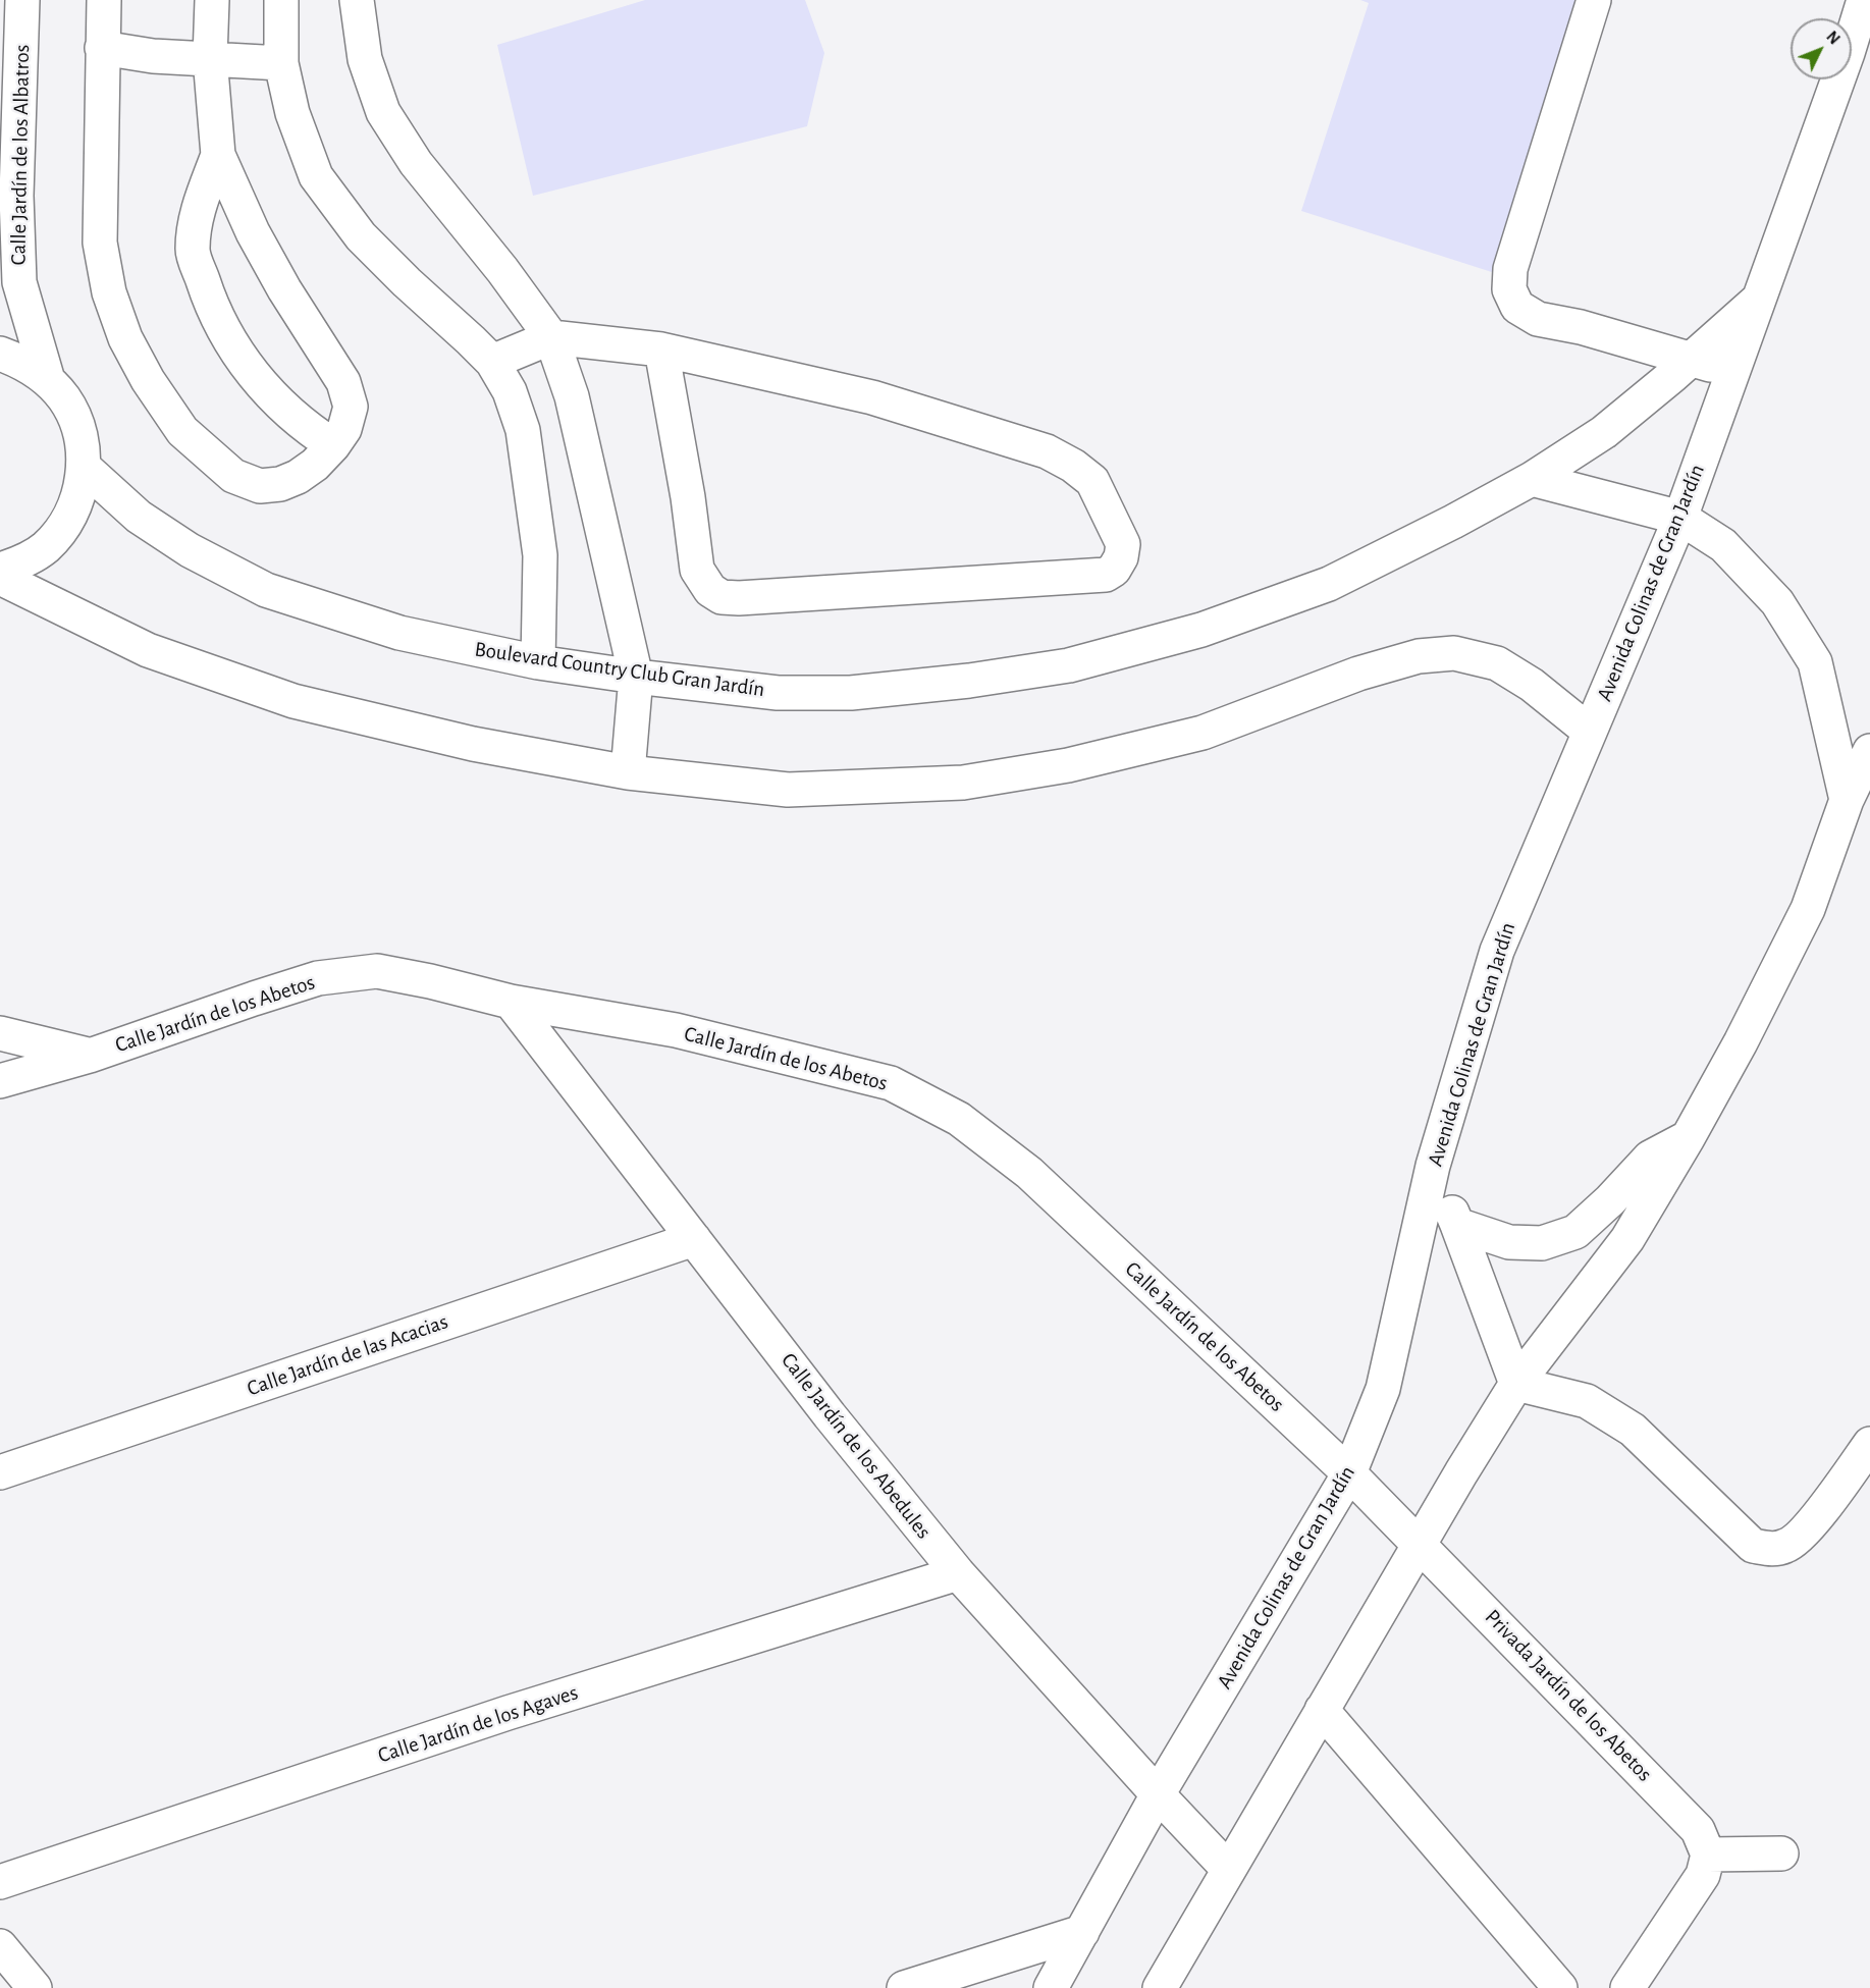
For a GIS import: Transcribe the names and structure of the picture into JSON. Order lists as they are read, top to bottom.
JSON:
{
  "streets": {
    "street": [
      "Calle Jardín de los Albatros",
      "Avenida Colinas de Gran Jardín",
      "Boulevard Country Club Gran Jardín",
      "Calle Jardín de los Abetos",
      "Calle Jardín de las Acacias",
      "Calle Jardín de los Abedules",
      "Privada Jardín de los Abetos",
      "Calle Jardín de los Agaves"
    ]
  },
  "crossings": [
    ["Avenida Colinas de Gran Jardín", "Boulevard Country Club Gran Jardín"],
    ["Avenida Colinas de Gran Jardín", "Calle Jardín de los Abetos"],
    ["Avenida Colinas de Gran Jardín", "Calle Jardín de los Abedules"],
    ["Calle Jardín de los Abetos", "Calle Jardín de los Abedules"],
    ["Calle Jardín de los Abetos", "Privada Jardín de los Abetos"],
    ["Calle Jardín de las Acacias", "Calle Jardín de los Abedules"],
    ["Calle Jardín de los Abedules", "Calle Jardín de los Agaves"]
  ],
  "north": "top right"
}
